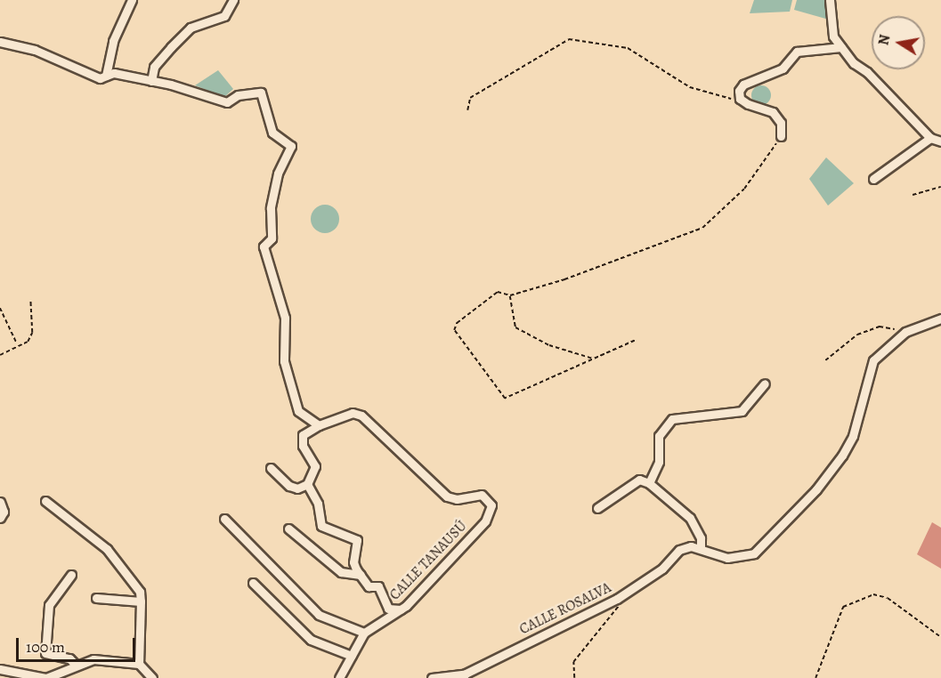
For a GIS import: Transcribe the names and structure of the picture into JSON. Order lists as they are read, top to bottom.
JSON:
{
  "streets": {
    "street": ["CALLE TANAUSÚ", "CALLE ROSALVA"]
  },
  "scale_bar": "100 m",
  "north": "left"
}
